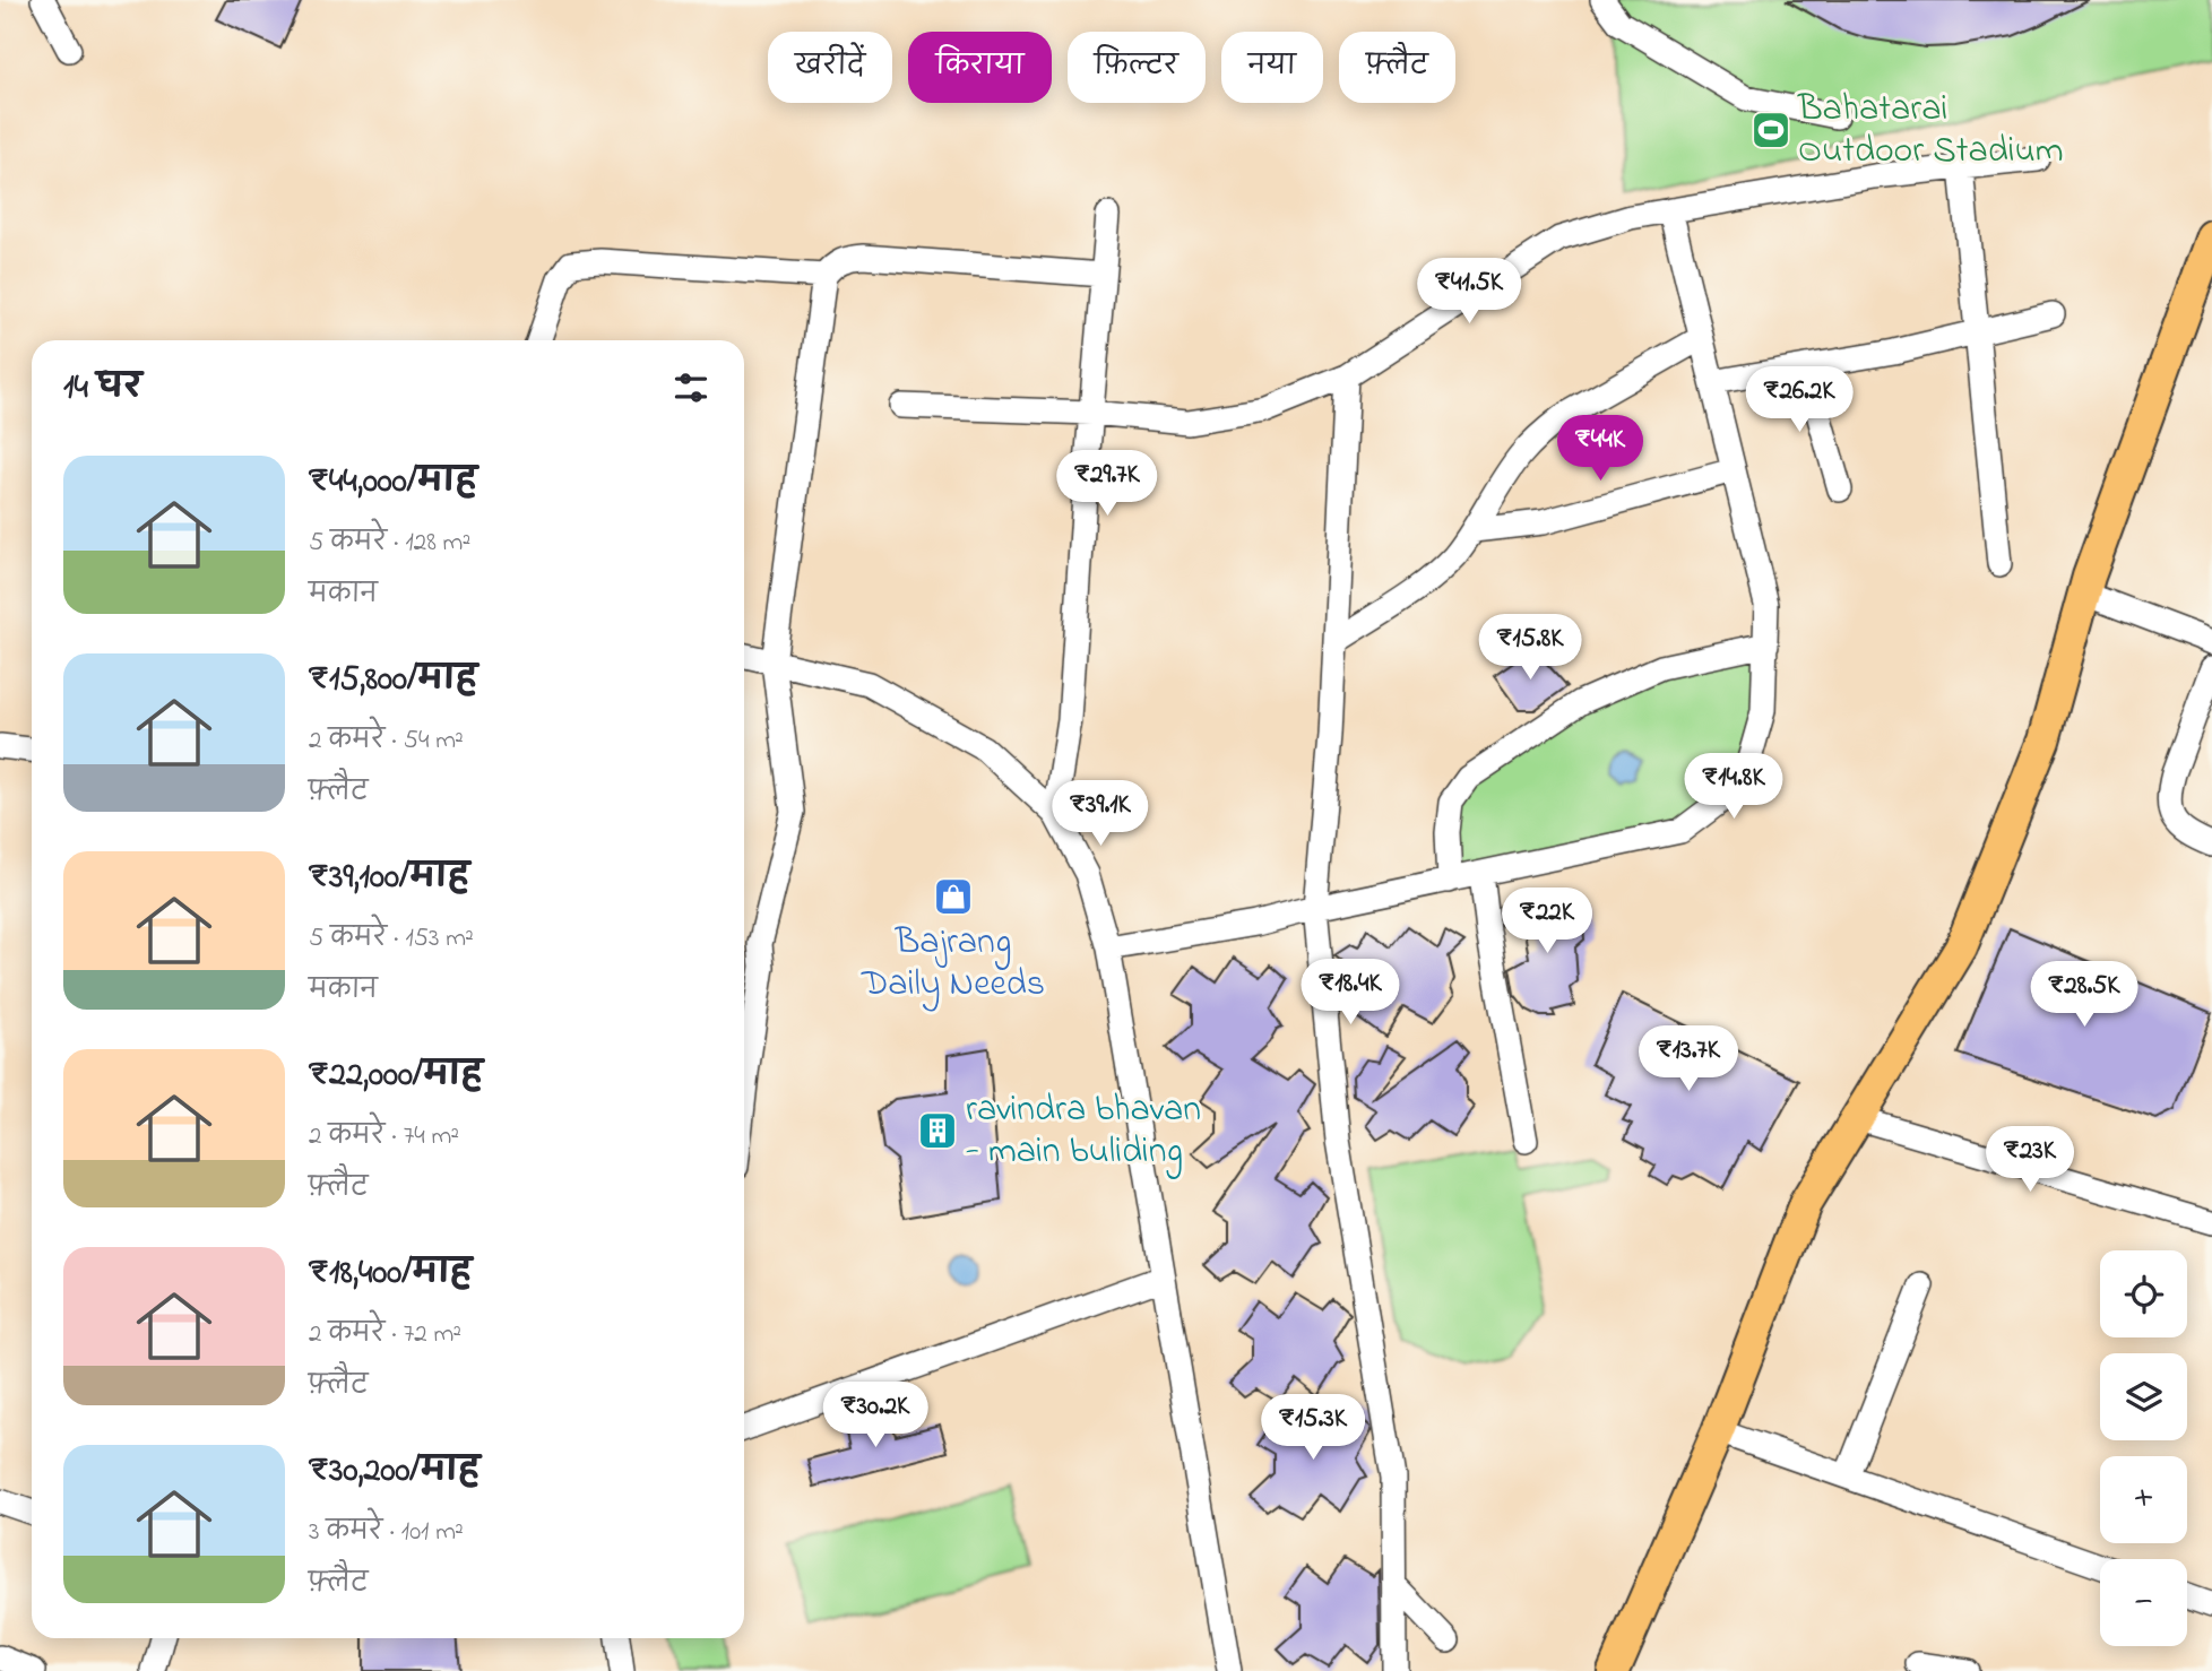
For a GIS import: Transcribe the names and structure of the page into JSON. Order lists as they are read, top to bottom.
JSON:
{
  "places": {
    "sports": ["Bahatarai Outdoor Stadium"],
    "shop": ["Bajrang Daily Needs"],
    "building": ["ravindra bhavan - main buliding"]
  },
  "page": {
    "chip": [
      "खरीदें",
      "किराया",
      "फ़िल्टर",
      "नया",
      "फ़्लैट"
    ],
    "price": [
      "₹41.5K",
      "₹26.2K",
      "₹44K",
      "₹29.7K",
      "₹15.8K",
      "₹14.8K",
      "₹39.1K",
      "₹22K",
      "₹18.4K",
      "₹28.5K",
      "₹13.7K",
      "₹23K",
      "₹30.2K",
      "₹15.3K"
    ],
    "heading": "14 घर",
    "list": [
      {
        "name": "₹44,000/माह",
        "note": "5 कमरे · 128 m² · मकान"
      },
      {
        "name": "₹15,800/माह",
        "note": "2 कमरे · 54 m² · फ़्लैट"
      },
      {
        "name": "₹39,100/माह",
        "note": "5 कमरे · 153 m² · मकान"
      },
      {
        "name": "₹22,000/माह",
        "note": "2 कमरे · 74 m² · फ़्लैट"
      },
      {
        "name": "₹18,400/माह",
        "note": "2 कमरे · 72 m² · फ़्लैट"
      },
      {
        "name": "₹30,200/माह",
        "note": "3 कमरे · 101 m² · फ़्लैट"
      }
    ],
    "map_buttons": ["+", "−"]
  }
}
